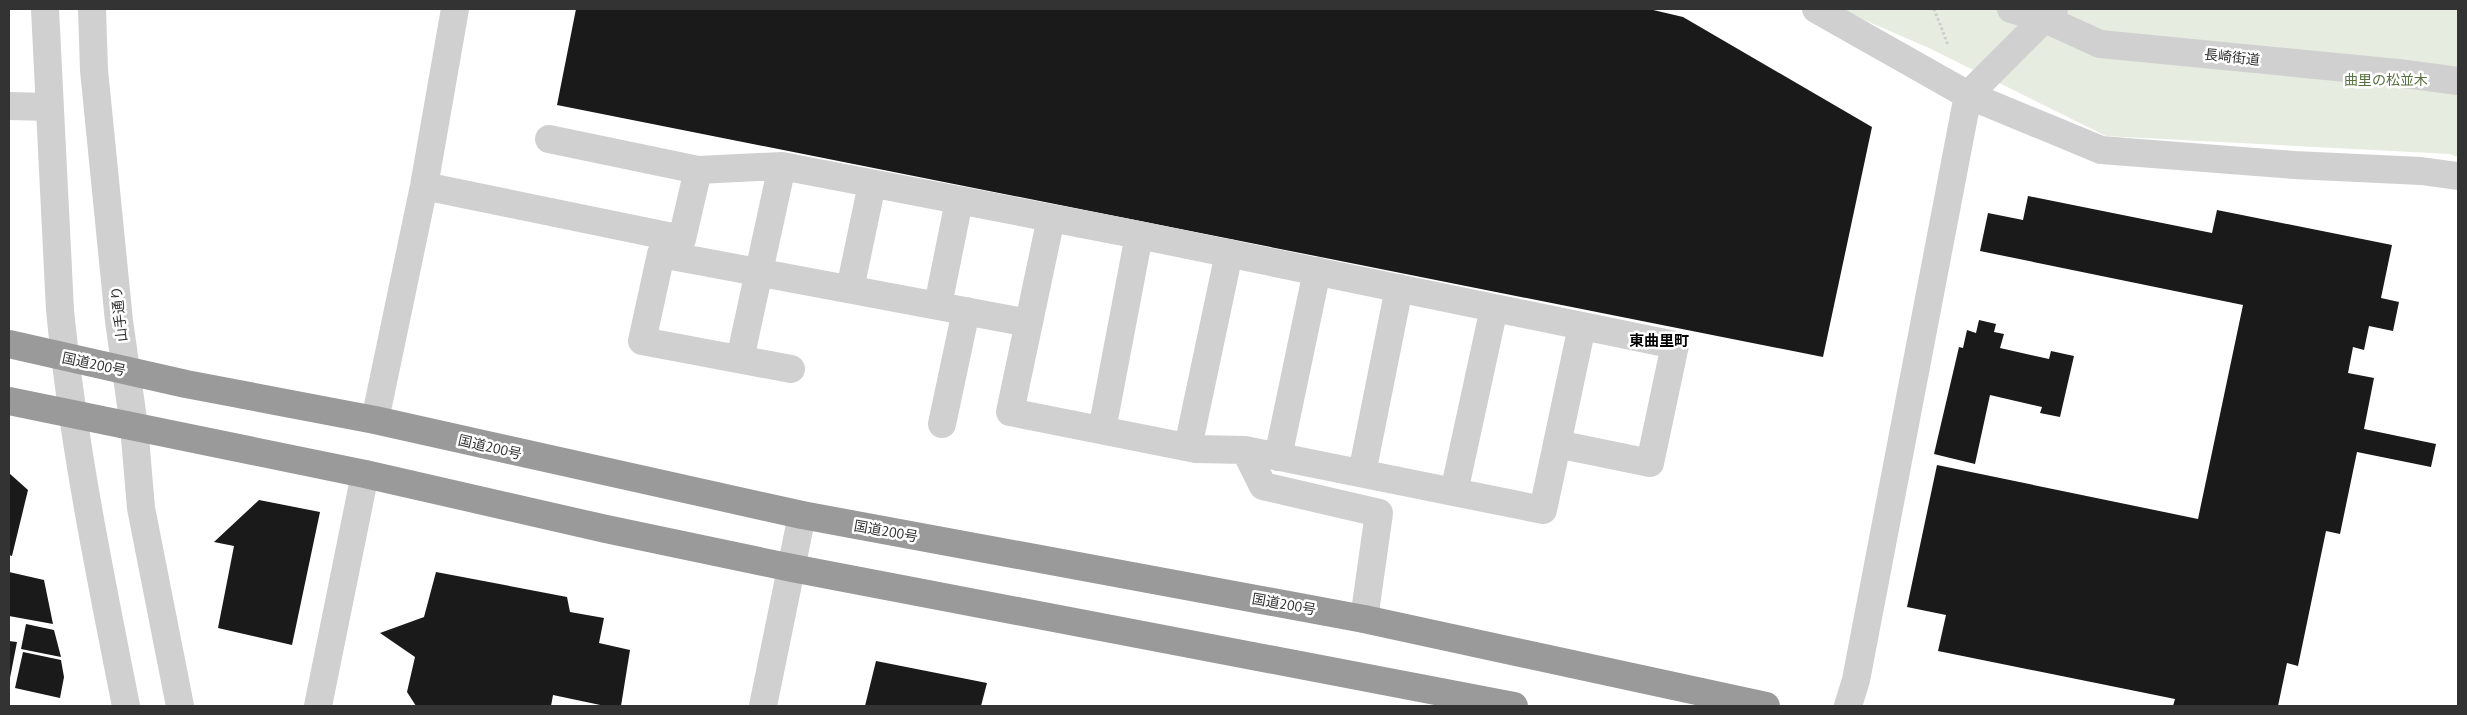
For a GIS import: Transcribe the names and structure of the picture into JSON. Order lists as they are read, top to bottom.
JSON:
{
  "streets": {
    "highway": ["国道200号"],
    "street": ["長崎街道", "山手通り"]
  },
  "crossings": [
    ["山手通り", "国道200号"]
  ],
  "districts": ["東曲里町"],
  "parks": ["曲里の松並木"]
}
